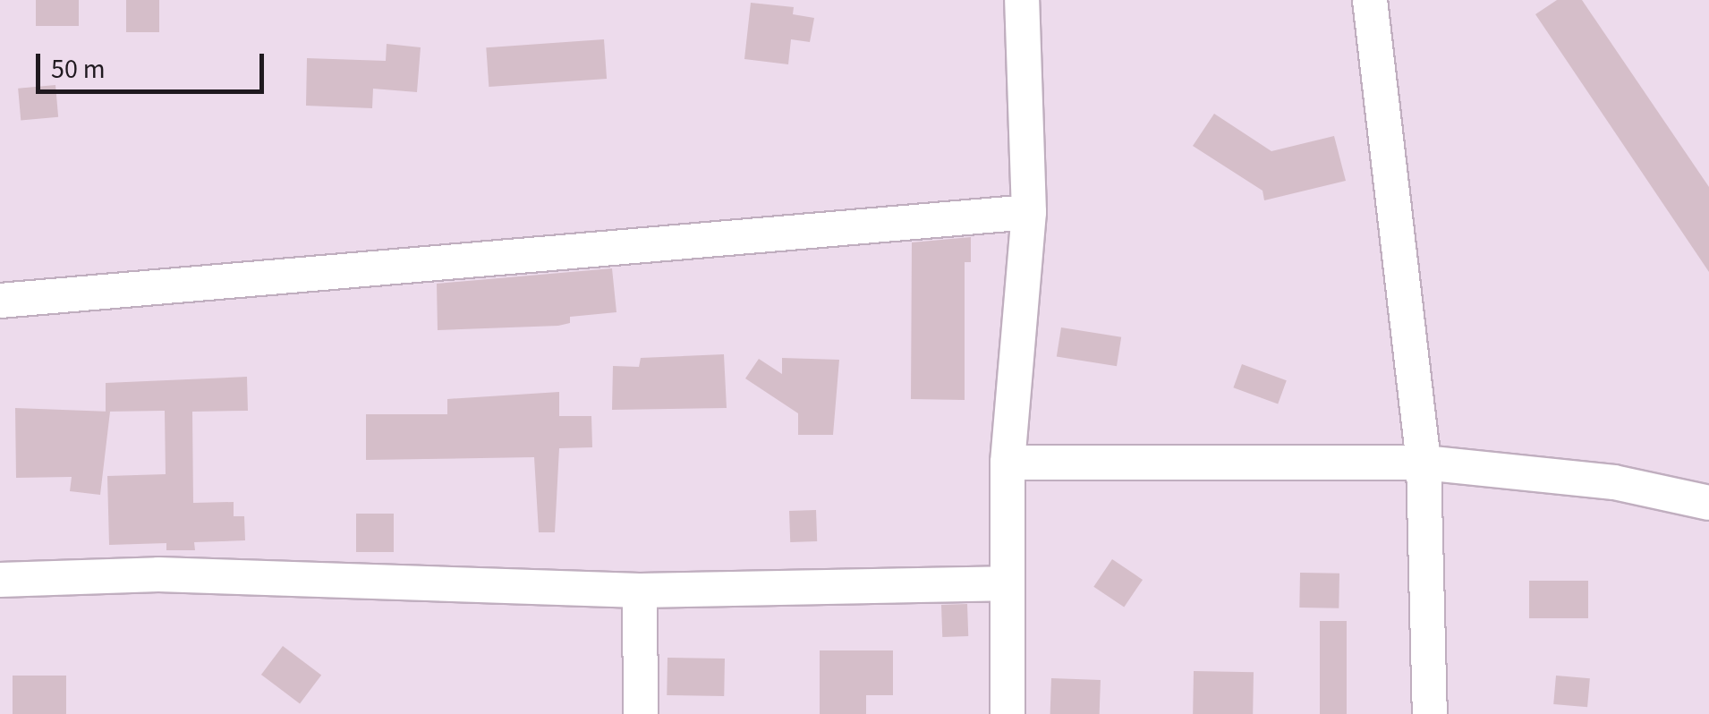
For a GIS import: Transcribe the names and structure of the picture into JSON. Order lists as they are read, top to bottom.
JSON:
{
  "scale_bar": "50 m"
}
